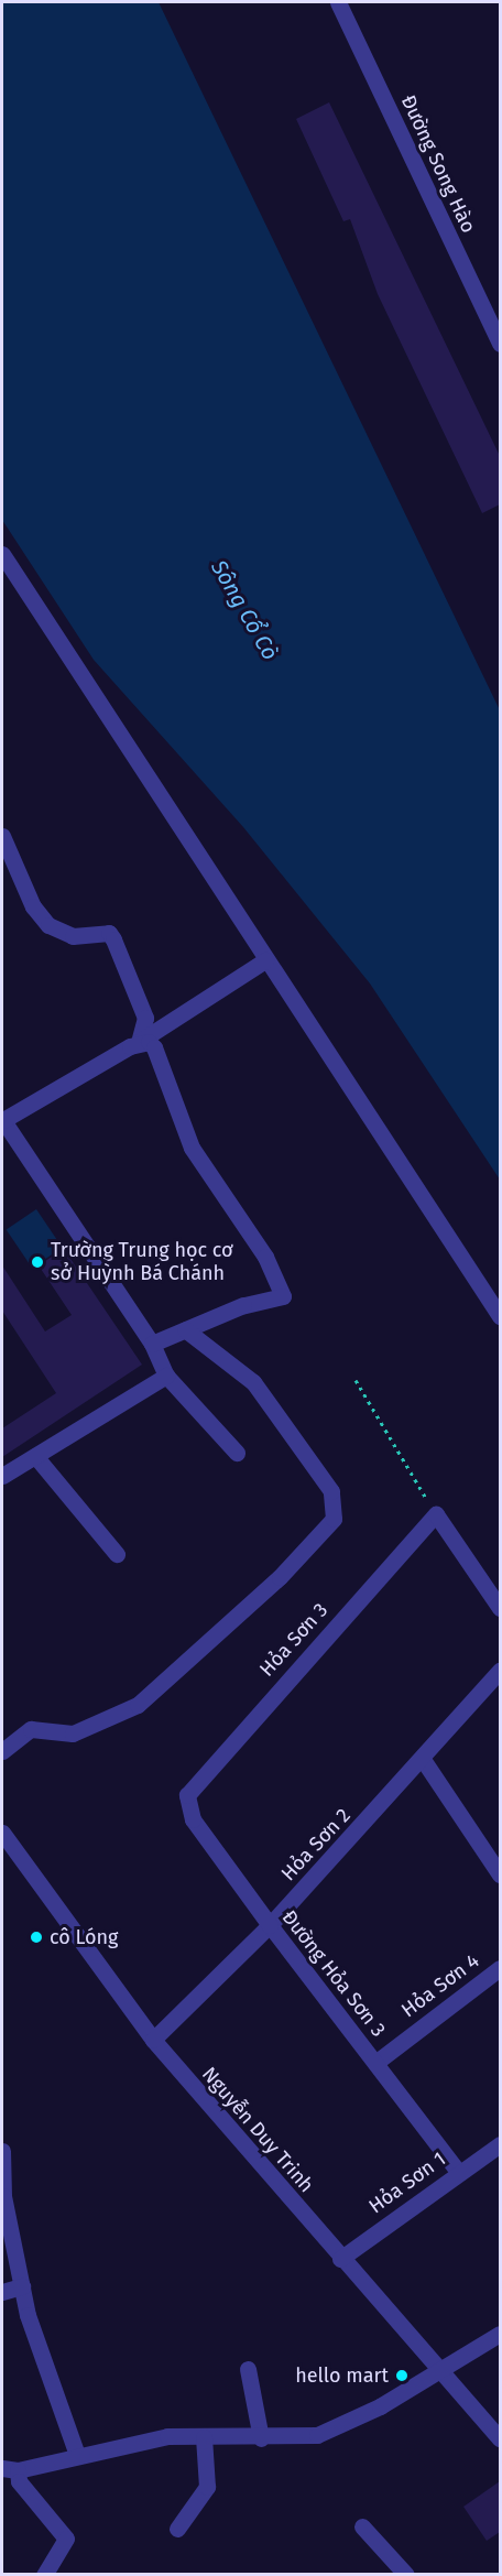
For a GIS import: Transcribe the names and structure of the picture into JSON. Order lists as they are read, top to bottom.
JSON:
{
  "streets": {
    "street": [
      "Đường Song Hào",
      "Hỏa Sơn 3",
      "Hỏa Sơn 2",
      "Đường Hỏa Sơn 3",
      "Hỏa Sơn 4",
      "Nguyễn Duy Trinh",
      "Hỏa Sơn 1"
    ]
  },
  "crossings": [
    ["Hỏa Sơn 3", "Đường Hỏa Sơn 3"],
    ["Hỏa Sơn 2", "Đường Hỏa Sơn 3"],
    ["Hỏa Sơn 2", "Nguyễn Duy Trinh"],
    ["Đường Hỏa Sơn 3", "Hỏa Sơn 4"],
    ["Đường Hỏa Sơn 3", "Hỏa Sơn 1"],
    ["Nguyễn Duy Trinh", "Hỏa Sơn 1"]
  ],
  "water": ["Sông Cổ Cò"],
  "places": ["Trường Trung học cơ sở Huỳnh Bá Chánh", "cô Lóng", "hello mart"]
}
